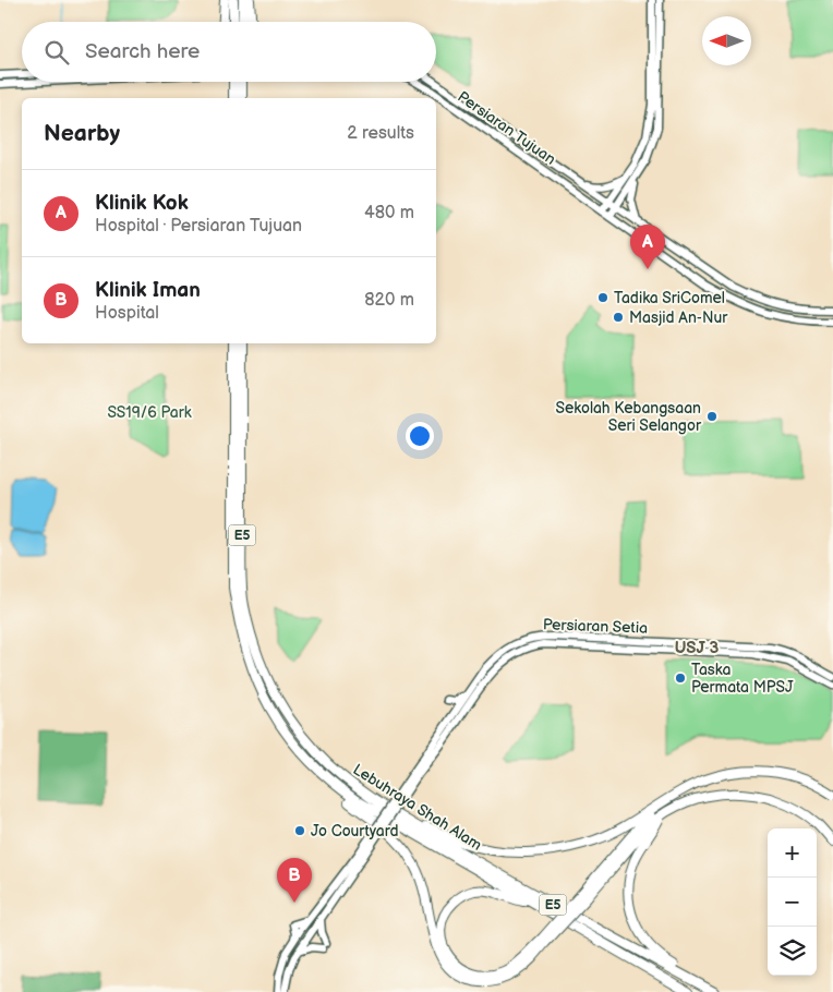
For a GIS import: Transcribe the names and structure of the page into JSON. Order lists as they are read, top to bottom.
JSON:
{
  "streets": {
    "highway": ["E5", "Lebuhraya Shah Alam"],
    "main road": ["Persiaran Tujuan", "Persiaran Setia"]
  },
  "districts": ["USJ 3"],
  "parks": ["SS19/6 Park"],
  "places": [
    "Tadika SriComel",
    "Masjid An-Nur",
    "Sekolah Kebangsaan Seri Selangor",
    "Taska Permata MPSJ",
    "Jo Courtyard"
  ],
  "north": "left",
  "page": {
    "search": "Search here",
    "heading": ["Nearby", "2 results"],
    "list": [
      {
        "mark": "A",
        "name": "Klinik Kok",
        "note": "Hospital · Persiaran Tujuan",
        "value": "480 m"
      },
      {
        "mark": "B",
        "name": "Klinik Iman",
        "note": "Hospital",
        "value": "820 m"
      }
    ],
    "pins": ["A", "B"],
    "map_buttons": ["+", "−"]
  }
}
